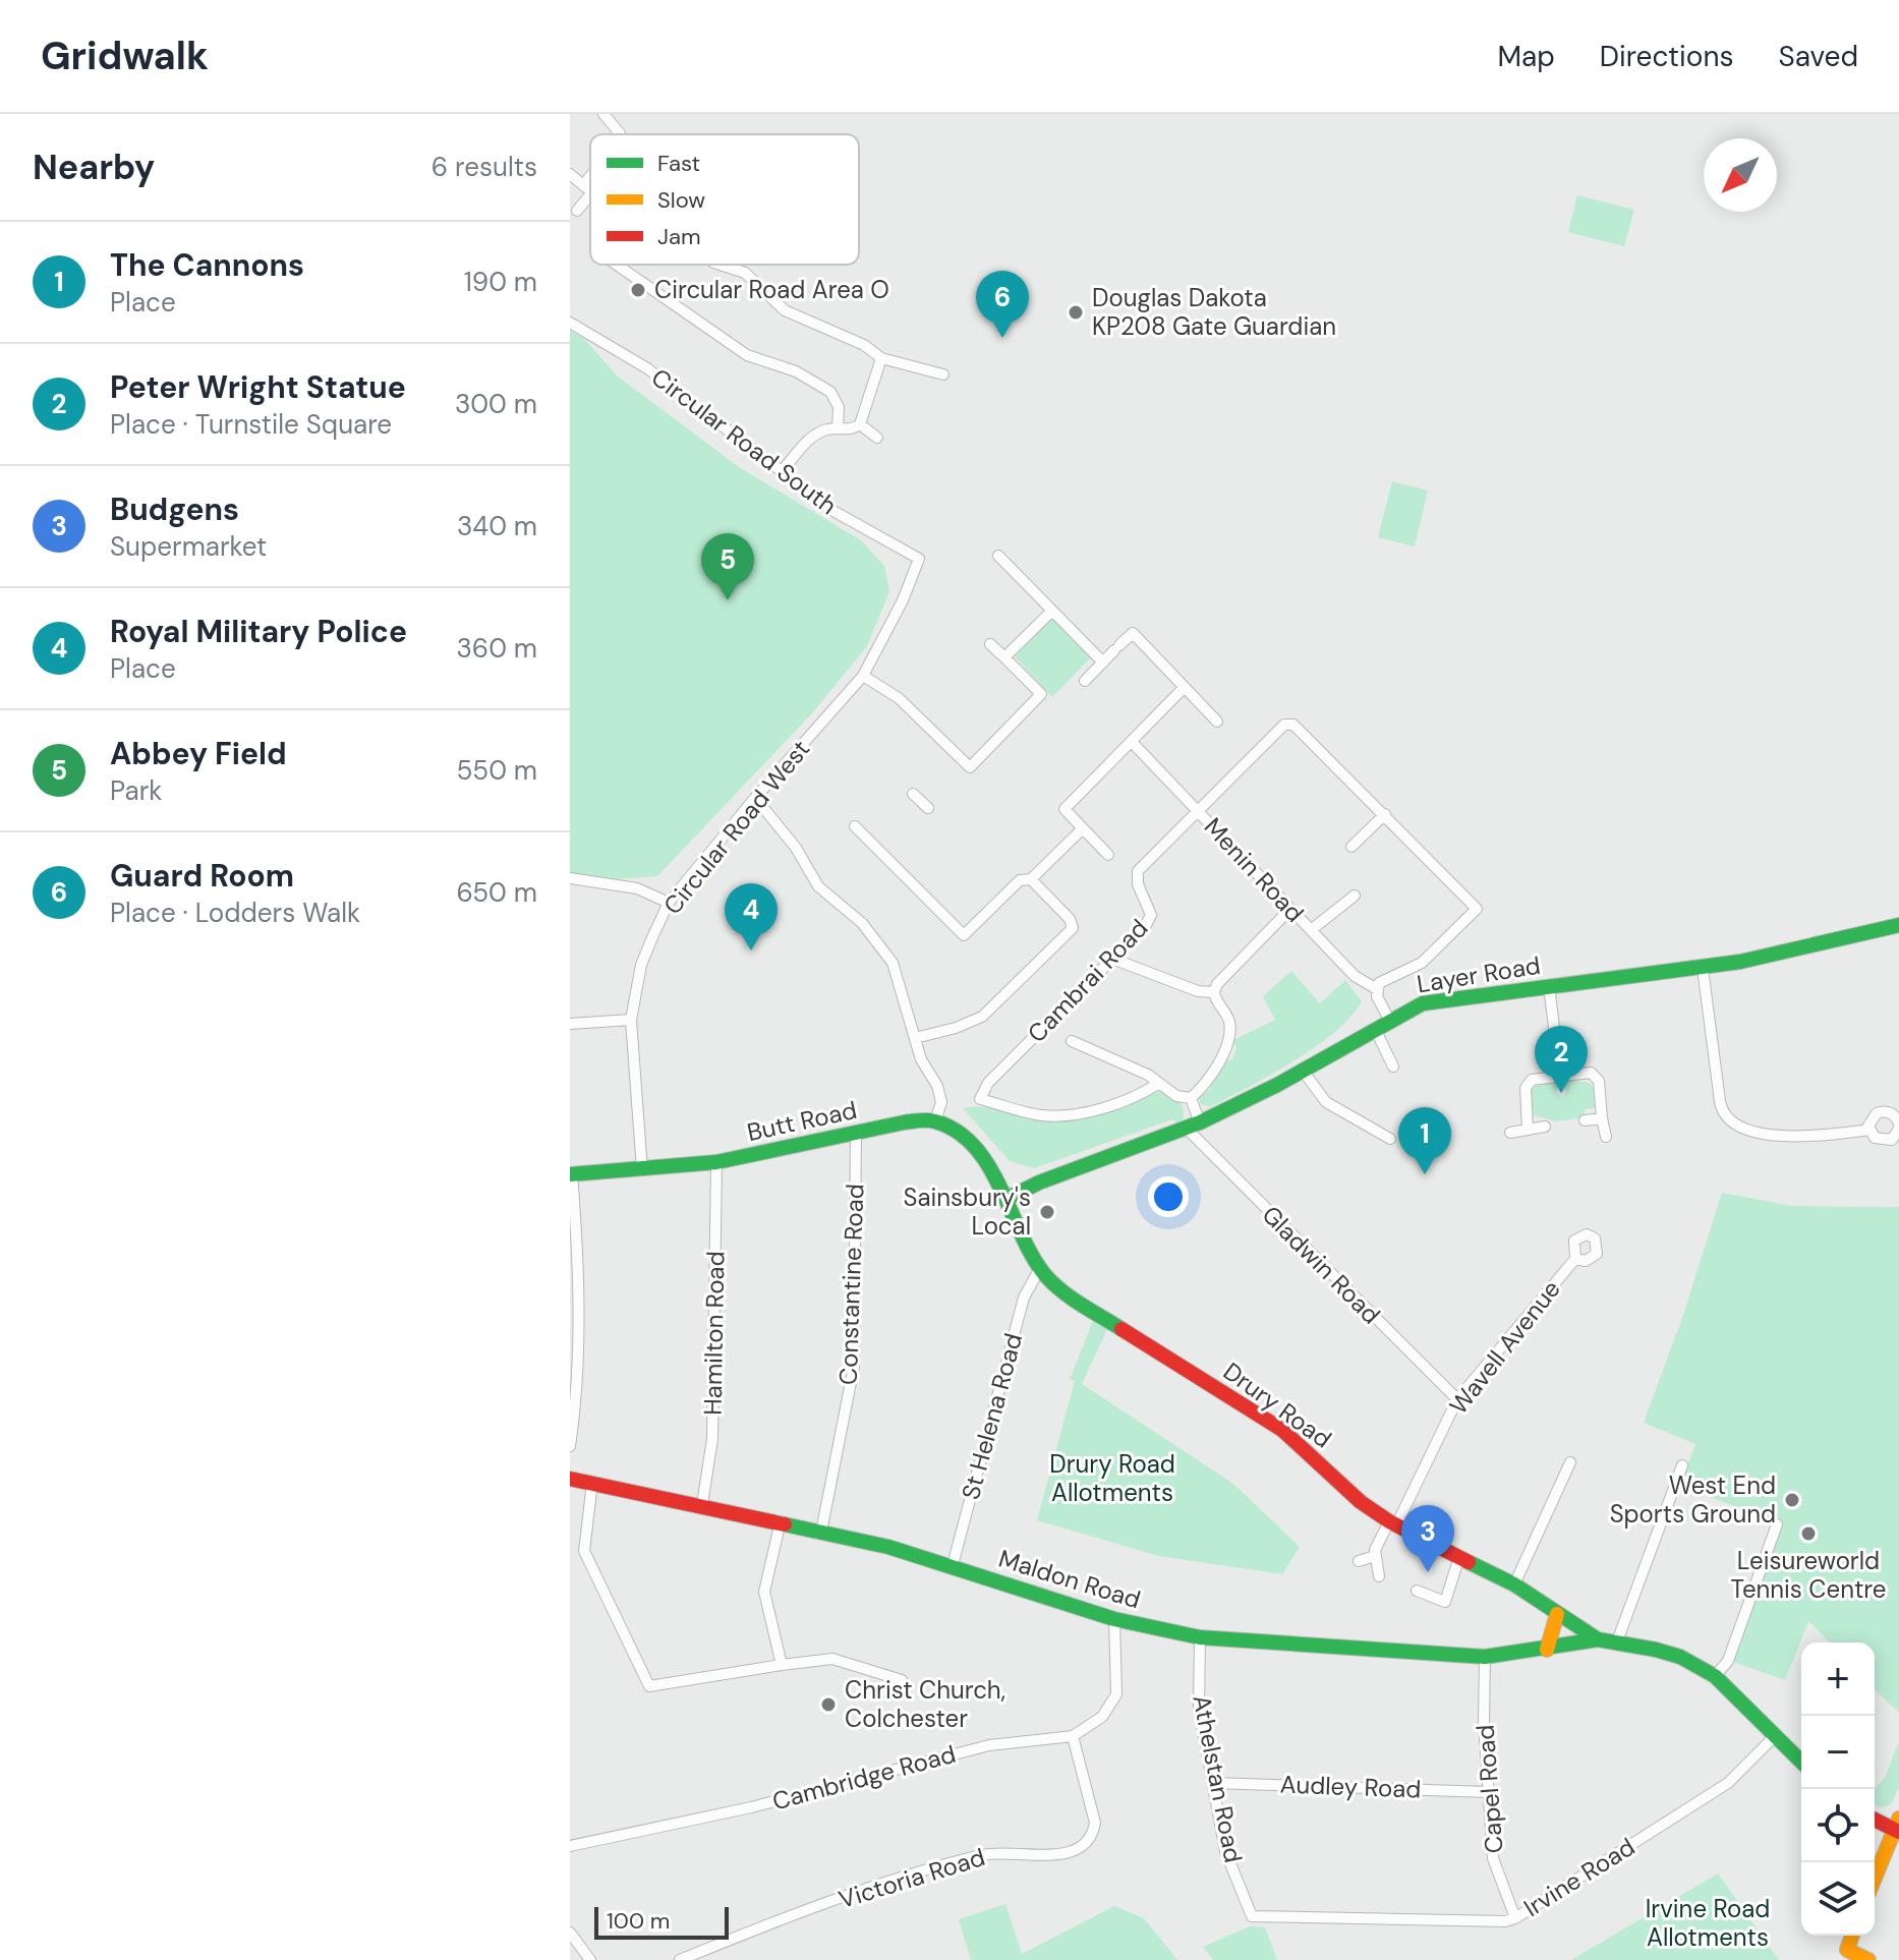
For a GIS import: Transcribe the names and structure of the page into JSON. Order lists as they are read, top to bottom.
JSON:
{
  "streets": {
    "main road": [
      "Layer Road",
      "Butt Road",
      "Drury Road",
      "Maldon Road"
    ],
    "street": [
      "Circular Road South",
      "Circular Road West",
      "Menin Road",
      "Cambrai Road",
      "Gladwin Road",
      "Constantine Road",
      "Hamilton Road",
      "Wavell Avenue",
      "St Helena Road",
      "Cambridge Road",
      "Athelstan Road",
      "Audley Road",
      "Capel Road",
      "Irvine Road",
      "Victoria Road"
    ]
  },
  "crossings": [
    ["Circular Road South", "Circular Road West"],
    ["Circular Road West", "Butt Road"],
    ["Menin Road", "Cambrai Road"],
    ["Layer Road", "Gladwin Road"],
    ["Layer Road", "Drury Road"],
    ["Butt Road", "Constantine Road"],
    ["Butt Road", "Hamilton Road"],
    ["Gladwin Road", "Wavell Avenue"],
    ["Constantine Road", "Maldon Road"],
    ["Hamilton Road", "Maldon Road"],
    ["Wavell Avenue", "Drury Road"],
    ["Drury Road", "St Helena Road"],
    ["Drury Road", "Maldon Road"],
    ["St Helena Road", "Maldon Road"],
    ["Maldon Road", "Athelstan Road"],
    ["Maldon Road", "Capel Road"],
    ["Cambridge Road", "Victoria Road"],
    ["Athelstan Road", "Audley Road"],
    ["Athelstan Road", "Irvine Road"],
    ["Audley Road", "Capel Road"],
    ["Capel Road", "Irvine Road"]
  ],
  "parks": ["Drury Road Allotments", "Irvine Road Allotments"],
  "places": [
    "Circular Road Area O",
    "Douglas Dakota KP208 Gate Guardian",
    "Sainsbury's Local",
    "West End Sports Ground",
    "Leisureworld Tennis Centre",
    "Christ Church, Colchester"
  ],
  "legend": ["Fast", "Slow", "Jam"],
  "scale_bar": "100 m",
  "north": "bottom left",
  "page": {
    "header": "Gridwalk",
    "nav": ["Map", "Directions", "Saved"],
    "heading": ["Nearby", "6 results"],
    "list": [
      {
        "mark": "1",
        "name": "The Cannons",
        "note": "Place",
        "value": "190 m"
      },
      {
        "mark": "2",
        "name": "Peter Wright Statue",
        "note": "Place · Turnstile Square",
        "value": "300 m"
      },
      {
        "mark": "3",
        "name": "Budgens",
        "note": "Supermarket",
        "value": "340 m"
      },
      {
        "mark": "4",
        "name": "Royal Military Police",
        "note": "Place",
        "value": "360 m"
      },
      {
        "mark": "5",
        "name": "Abbey Field",
        "note": "Park",
        "value": "550 m"
      },
      {
        "mark": "6",
        "name": "Guard Room",
        "note": "Place · Lodders Walk",
        "value": "650 m"
      }
    ],
    "pins": [
      "6",
      "5",
      "4",
      "2",
      "1",
      "3"
    ],
    "map_buttons": ["+", "−"],
    "scale": "100 m"
  }
}
